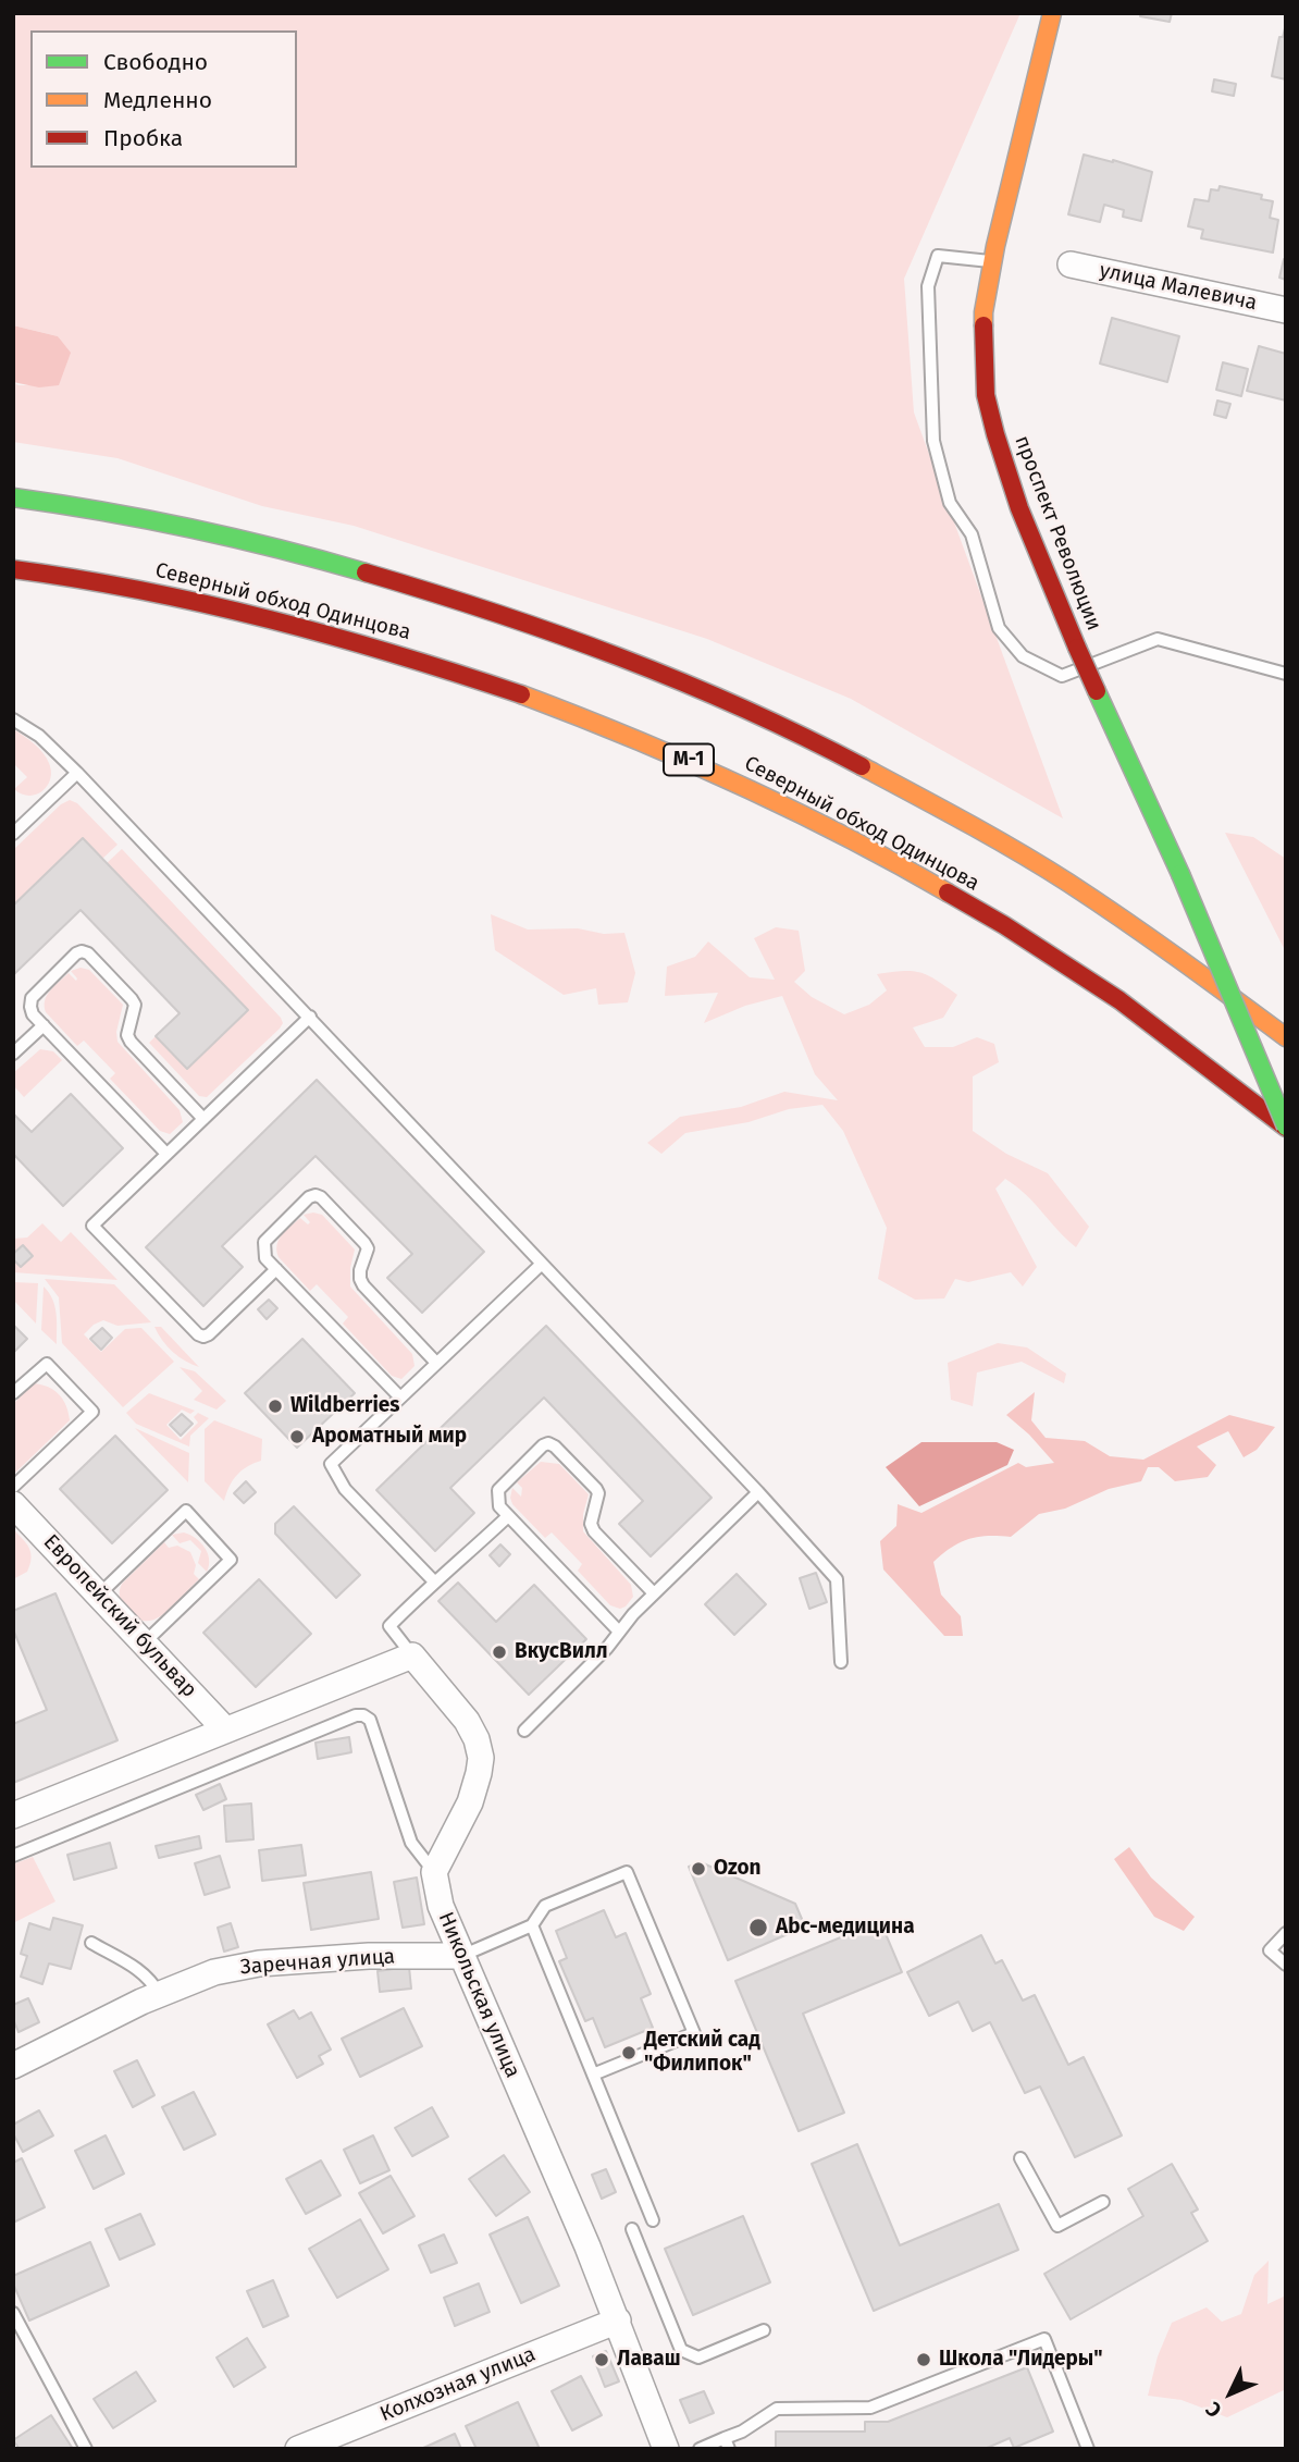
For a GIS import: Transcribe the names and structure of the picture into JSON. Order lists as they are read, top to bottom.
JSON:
{
  "streets": {
    "main road": ["проспект Революции", "Северный обход Одинцова", "М-1"],
    "street": [
      "улица Малевича",
      "Европейский бульвар",
      "Заречная улица",
      "Никольская улица",
      "Колхозная улица"
    ]
  },
  "crossings": [
    ["проспект Революции", "Северный обход Одинцова"],
    ["Заречная улица", "Никольская улица"],
    ["Никольская улица", "Колхозная улица"]
  ],
  "places": [
    "Wildberries",
    "Ароматный мир",
    "ВкусВилл",
    "Ozon",
    "Abc-медицина",
    "Детский сад \"Филипок\"",
    "Лаваш",
    "Школа \"Лидеры\""
  ],
  "legend": ["Свободно", "Медленно", "Пробка"],
  "north": "bottom left"
}
